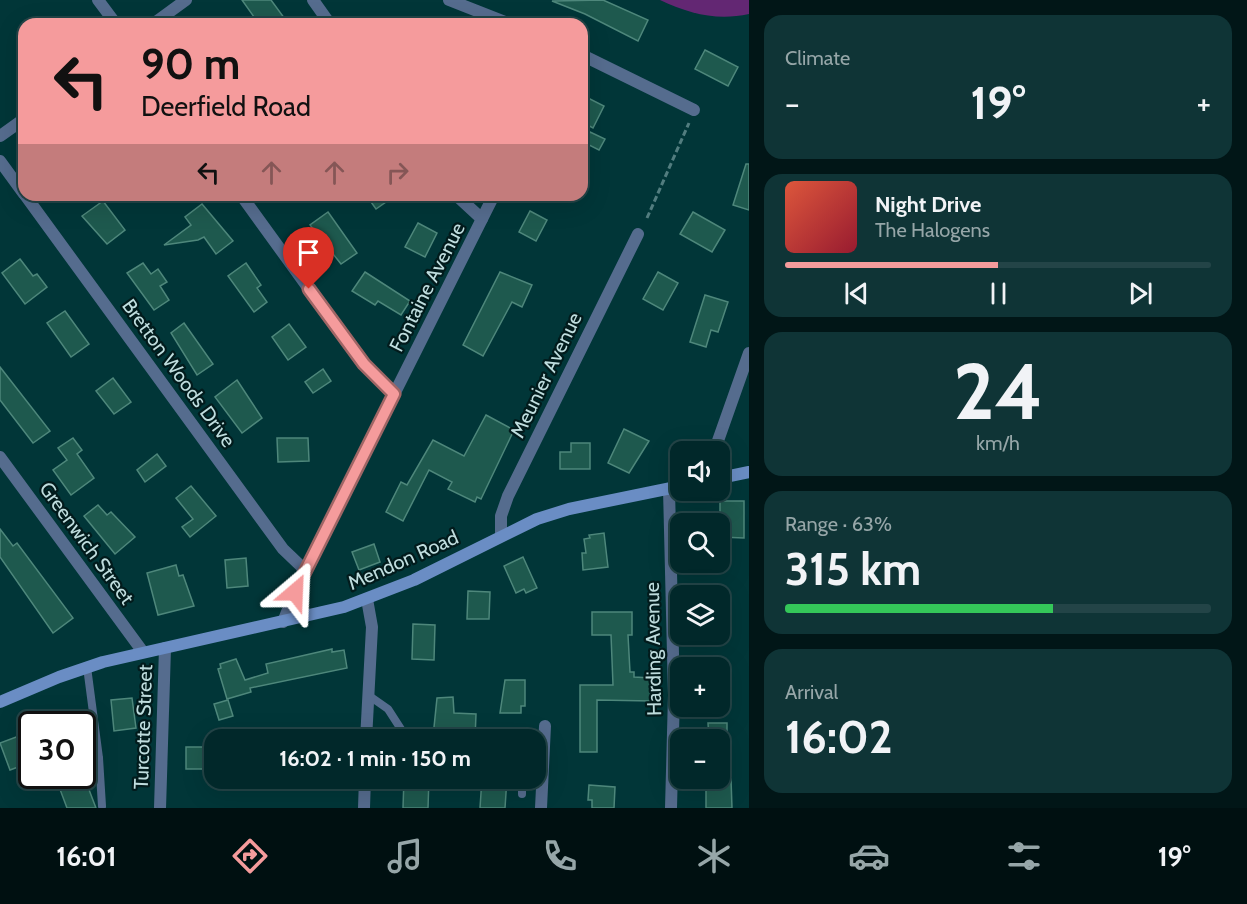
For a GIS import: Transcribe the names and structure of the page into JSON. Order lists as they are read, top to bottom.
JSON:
{
  "streets": {
    "street": [
      "Fontaine Avenue",
      "Bretton Woods Drive",
      "Meunier Avenue",
      "Greenwich Street",
      "Mendon Road",
      "Harding Avenue",
      "Turcotte Street"
    ]
  },
  "crossings": [
    ["Fontaine Avenue", "Bretton Woods Drive"],
    ["Fontaine Avenue", "Mendon Road"],
    ["Meunier Avenue", "Mendon Road"],
    ["Greenwich Street", "Mendon Road"],
    ["Mendon Road", "Turcotte Street"]
  ],
  "page": {
    "tile": [
      "Climate",
      ["24", "km/h"],
      ["Range · 63%", "315 km"],
      ["Arrival", "16:02"]
    ],
    "turn": ["90 m", "Deerfield Road"],
    "heat": ["−", "19°", "+"],
    "song": ["Night Drive", "The Halogens"],
    "map_buttons": ["+", "−"],
    "limit": "30",
    "trip": "16:02 · 1 min · 150 m",
    "tabs": ["16:01", "19°"]
  }
}
